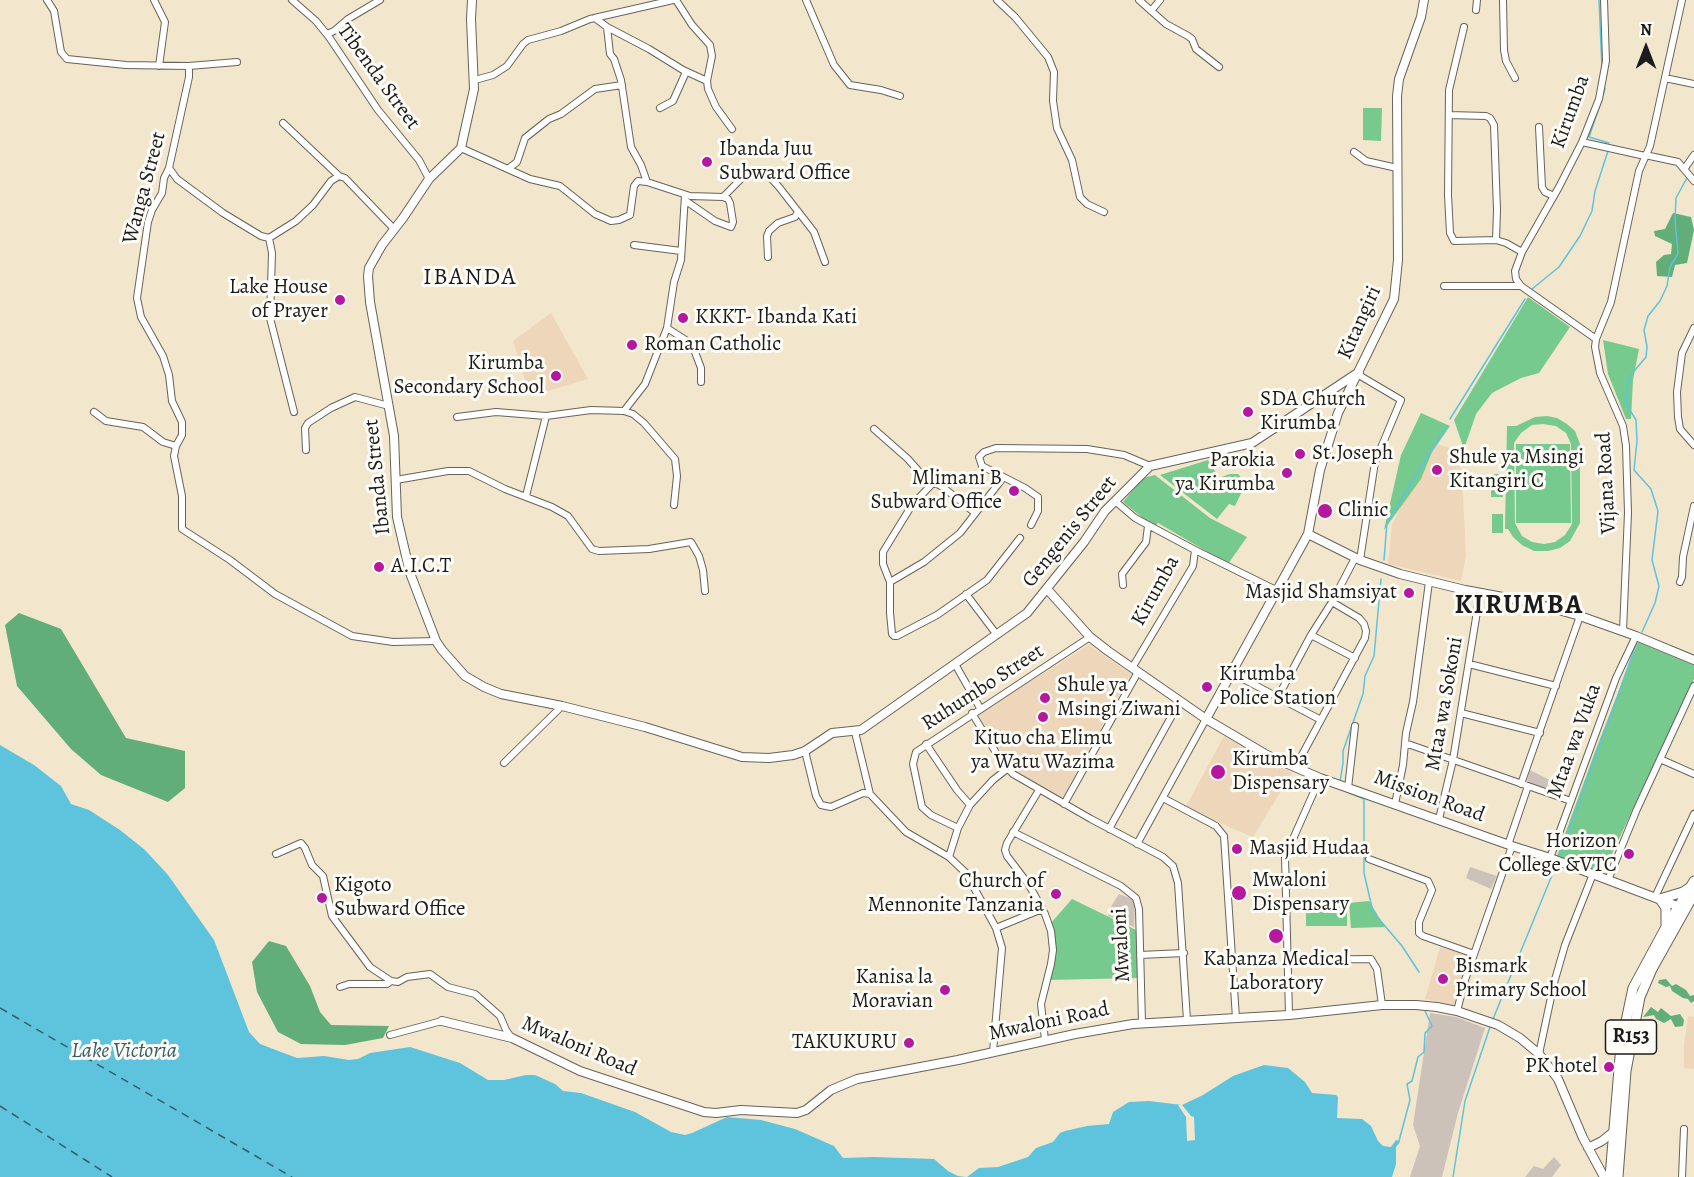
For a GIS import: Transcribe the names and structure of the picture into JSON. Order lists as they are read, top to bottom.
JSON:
{
  "streets": {
    "main road": ["R153"],
    "street": [
      "Tibenda Street",
      "Kirumba",
      "Wanga Street",
      "Kitangiri",
      "Ibanda Street",
      "Vijana Road",
      "Gengenis Street",
      "Ruhumbo Street",
      "Mtaa wa Sokoni",
      "Mtaa wa Vuka",
      "Mission Road",
      "Mwaloni",
      "Mwaloni Road"
    ]
  },
  "crossings": [
    ["Tibenda Street", "Ibanda Street"],
    ["Kirumba", "Gengenis Street"],
    ["Wanga Street", "Ibanda Street"],
    ["Kitangiri", "Mission Road"],
    ["Mtaa wa Sokoni", "Mission Road"],
    ["Mtaa wa Vuka", "Mission Road"],
    ["Mission Road", "R153"],
    ["Mwaloni", "Mwaloni Road"]
  ],
  "districts": ["IBANDA", "KIRUMBA"],
  "water": ["Lake Victoria"],
  "places": [
    "Ibanda Juu Subward Office",
    "Lake House of Prayer",
    "KKKT- Ibanda Kati",
    "Roman Catholic",
    "Kirumba Secondary School",
    "SDA Church Kirumba",
    "St.Joseph",
    "Shule ya Msingi Kitangiri C",
    "Parokia ya Kirumba",
    "Mlimani B Subward Office",
    "Clinic",
    "A.I.C.T",
    "Masjid Shamsiyat",
    "Kirumba Police Station",
    "Shule ya Msingi Ziwani",
    "Kituo cha Elimu ya Watu Wazima",
    "Kirumba Dispensary",
    "Masjid Hudaa",
    "Horizon College &VTC",
    "Mwaloni Dispensary",
    "Church of Mennonite Tanzania",
    "Kigoto Subward Office",
    "Kabanza Medical Laboratory",
    "Bismark Primary School",
    "Kanisa la Moravian",
    "TAKUKURU",
    "PK hotel"
  ],
  "north": "top"
}
